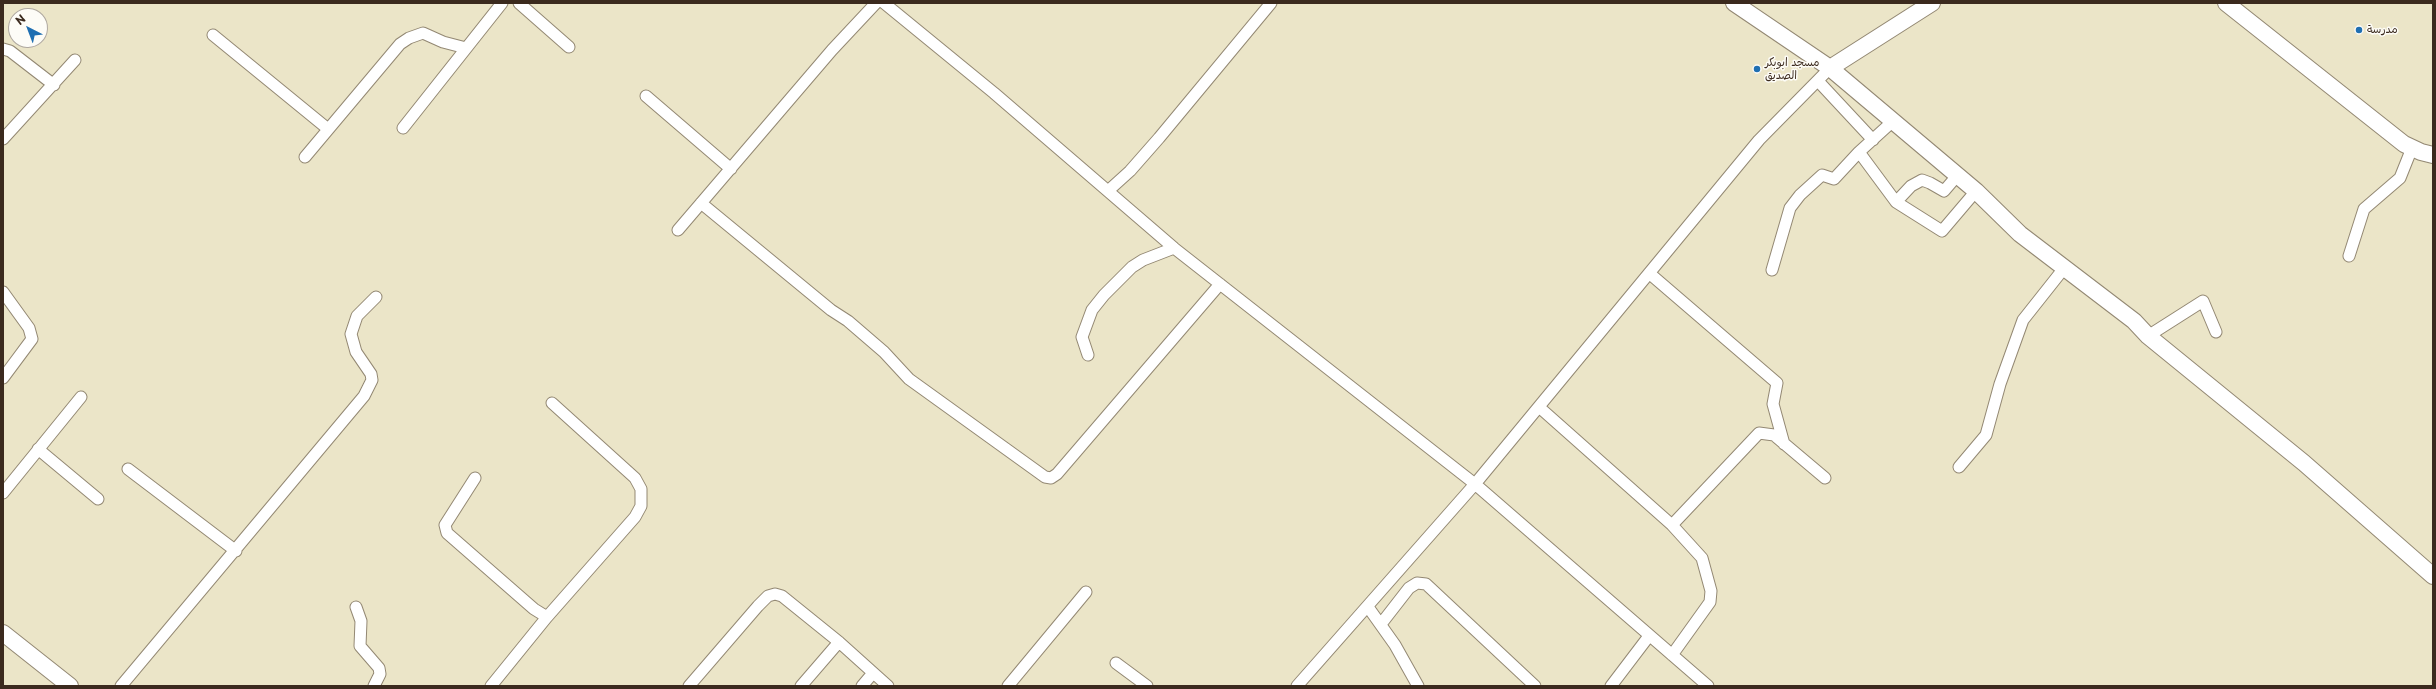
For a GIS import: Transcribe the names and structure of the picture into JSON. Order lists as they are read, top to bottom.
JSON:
{
  "places": ["مدرسة", "مسجد ابوبكر الصديق"],
  "north": "top left"
}
